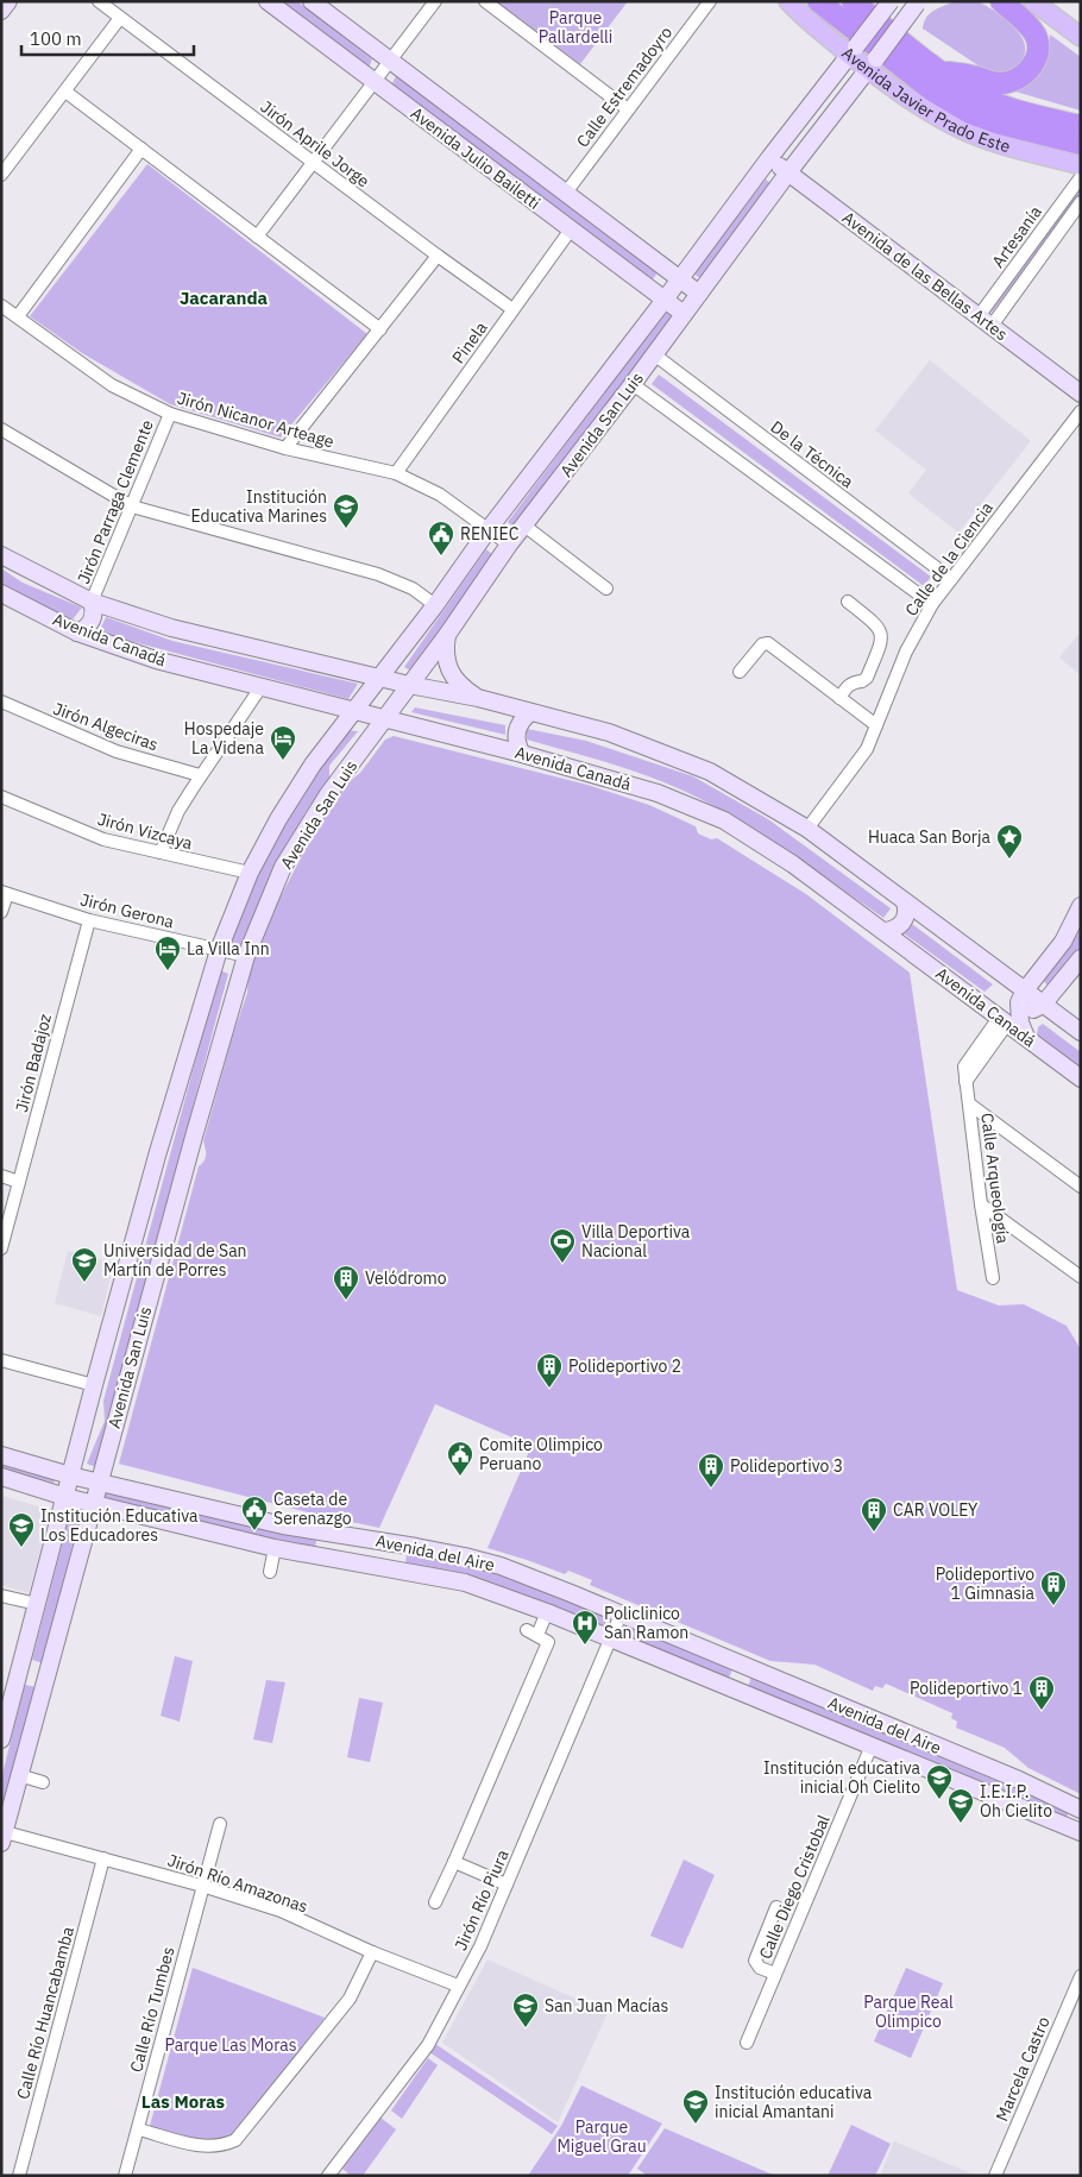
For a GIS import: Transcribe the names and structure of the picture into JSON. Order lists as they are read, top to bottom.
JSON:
{
  "streets": {
    "highway": ["Avenida Javier Prado Este"],
    "main road": [
      "Avenida Julio Bailetti",
      "Avenida de las Bellas Artes",
      "Avenida San Luis",
      "Avenida Canadá",
      "Avenida del Aire"
    ],
    "street": [
      "Calle Estremadoyro",
      "Jirón Aprile Jorge",
      "Artesanía",
      "Pinela",
      "Jirón Nicanor Arteage",
      "De la Técnica",
      "Jirón Parraga Clemente",
      "Calle de la Ciencia",
      "Jirón Algeciras",
      "Jirón Vizcaya",
      "Jirón Gerona",
      "Jirón Badajoz",
      "Calle Arqueología",
      "Jirón Río Amazonas",
      "Calle Diego Cristobal",
      "Jirón Río Piura",
      "Calle Río Tumbes",
      "Calle Río Huancabamba",
      "Marcela Castro"
    ]
  },
  "crossings": [
    ["Calle Estremadoyro", "Avenida Julio Bailetti"],
    ["Avenida Javier Prado Este", "Avenida San Luis"],
    ["Jirón Aprile Jorge", "Pinela"],
    ["Avenida Julio Bailetti", "Pinela"],
    ["Avenida Julio Bailetti", "Avenida San Luis"],
    ["Artesanía", "Avenida de las Bellas Artes"],
    ["Avenida de las Bellas Artes", "Avenida San Luis"],
    ["Pinela", "Jirón Nicanor Arteage"],
    ["Jirón Nicanor Arteage", "Avenida San Luis"],
    ["Jirón Nicanor Arteage", "Jirón Parraga Clemente"],
    ["Avenida San Luis", "De la Técnica"],
    ["Avenida San Luis", "Avenida Canadá"],
    ["Avenida San Luis", "Jirón Vizcaya"],
    ["Avenida San Luis", "Jirón Gerona"],
    ["Avenida San Luis", "Avenida del Aire"],
    ["Avenida San Luis", "Jirón Río Amazonas"],
    ["De la Técnica", "Calle de la Ciencia"],
    ["Jirón Parraga Clemente", "Avenida Canadá"],
    ["Calle de la Ciencia", "Avenida Canadá"],
    ["Avenida Canadá", "Calle Arqueología"],
    ["Jirón Gerona", "Jirón Badajoz"],
    ["Avenida del Aire", "Calle Diego Cristobal"],
    ["Avenida del Aire", "Jirón Río Piura"],
    ["Jirón Río Amazonas", "Jirón Río Piura"],
    ["Jirón Río Amazonas", "Calle Río Tumbes"],
    ["Jirón Río Amazonas", "Calle Río Huancabamba"]
  ],
  "districts": ["Jacaranda", "Las Moras"],
  "parks": [
    "Parque Pallardelli",
    "Parque Real Olimpico",
    "Parque Las Moras",
    "Parque Miguel Grau"
  ],
  "places": {
    "school or university": [
      "Institución Educativa Marines",
      "Universidad de San Martín de Porres",
      "Institución Educativa Los Educadores",
      "Institución educativa inicial Oh Cielito",
      "I.E.I.P. Oh Cielito",
      "San Juan Macías",
      "Institución educativa inicial Amantani"
    ],
    "public building": ["RENIEC", "Comite Olimpico Peruano", "Caseta de Serenazgo"],
    "hotel": ["Hospedaje La Videna", "La Villa Inn"],
    "place": ["Huaca San Borja"],
    "sports": ["Villa Deportiva Nacional"],
    "building": [
      "Velódromo",
      "Polideportivo 2",
      "Polideportivo 3",
      "CAR VOLEY",
      "Polideportivo 1 Gimnasia",
      "Polideportivo 1"
    ],
    "hospital": ["Policlinico San Ramon"]
  },
  "scale_bar": "100 m"
}
